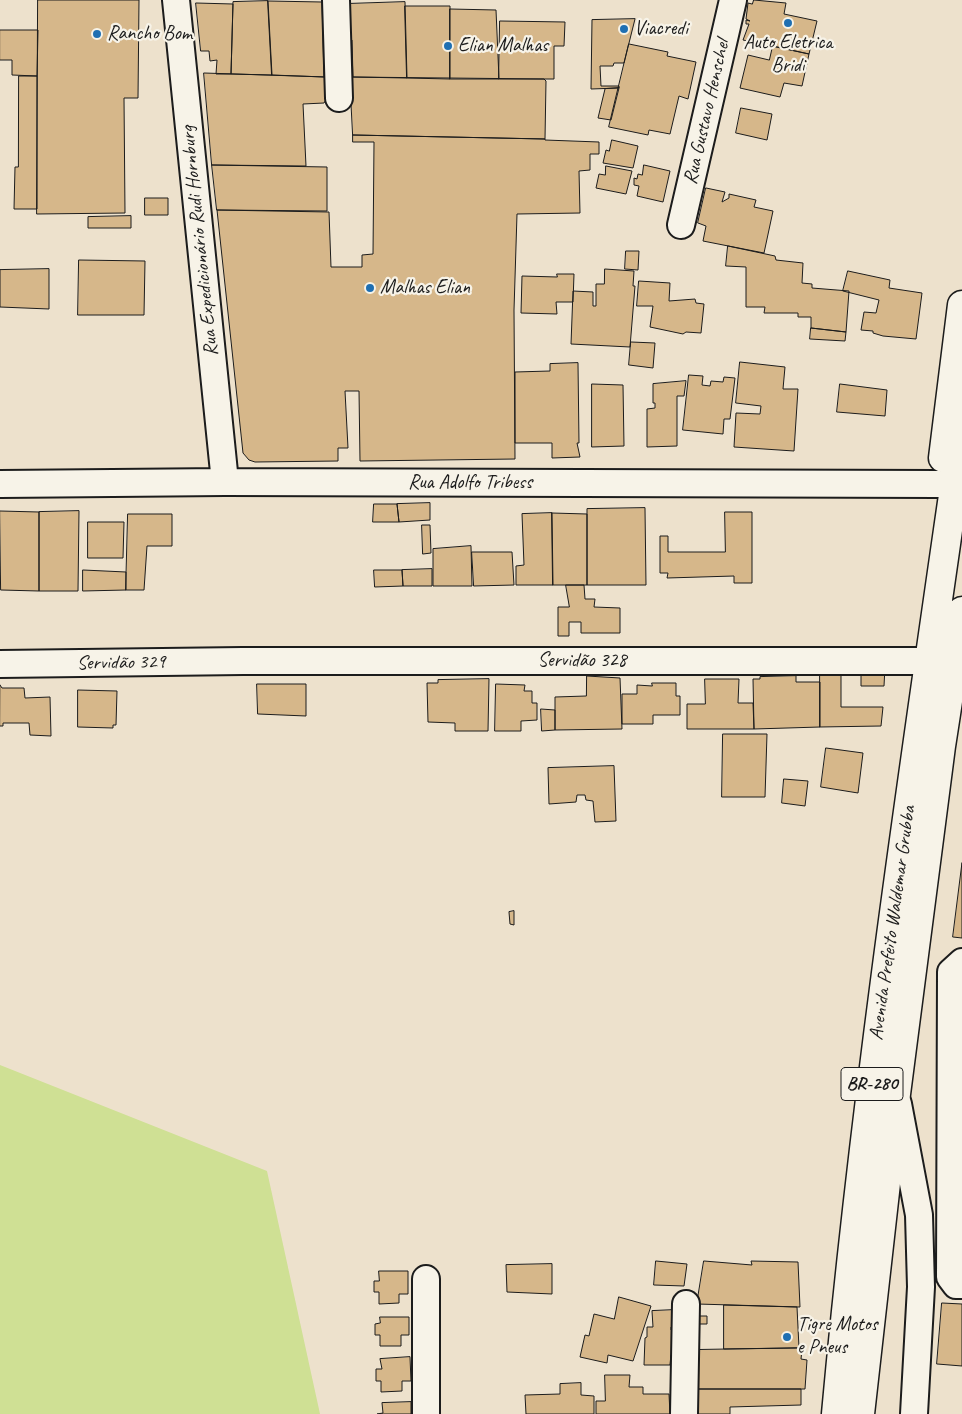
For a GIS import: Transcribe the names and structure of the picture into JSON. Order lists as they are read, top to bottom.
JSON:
{
  "streets": {
    "highway": ["Avenida Prefeito Waldemar Grubba", "BR-280"],
    "street": [
      "Rua Gustavo Henschel",
      "Rua Expedicionário Rudi Hornburg",
      "Rua Adolfo Tribess",
      "Servidão 328",
      "Servidão 329"
    ]
  },
  "crossings": [
    ["Rua Expedicionário Rudi Hornburg", "Rua Adolfo Tribess"],
    ["Servidão 328", "Servidão 329"]
  ],
  "places": [
    "Auto Eletrica Bridi",
    "Viacredi",
    "Rancho Bom",
    "Elian Malhas",
    "Malhas Elian",
    "Tigre Motos e Pneus"
  ]
}
